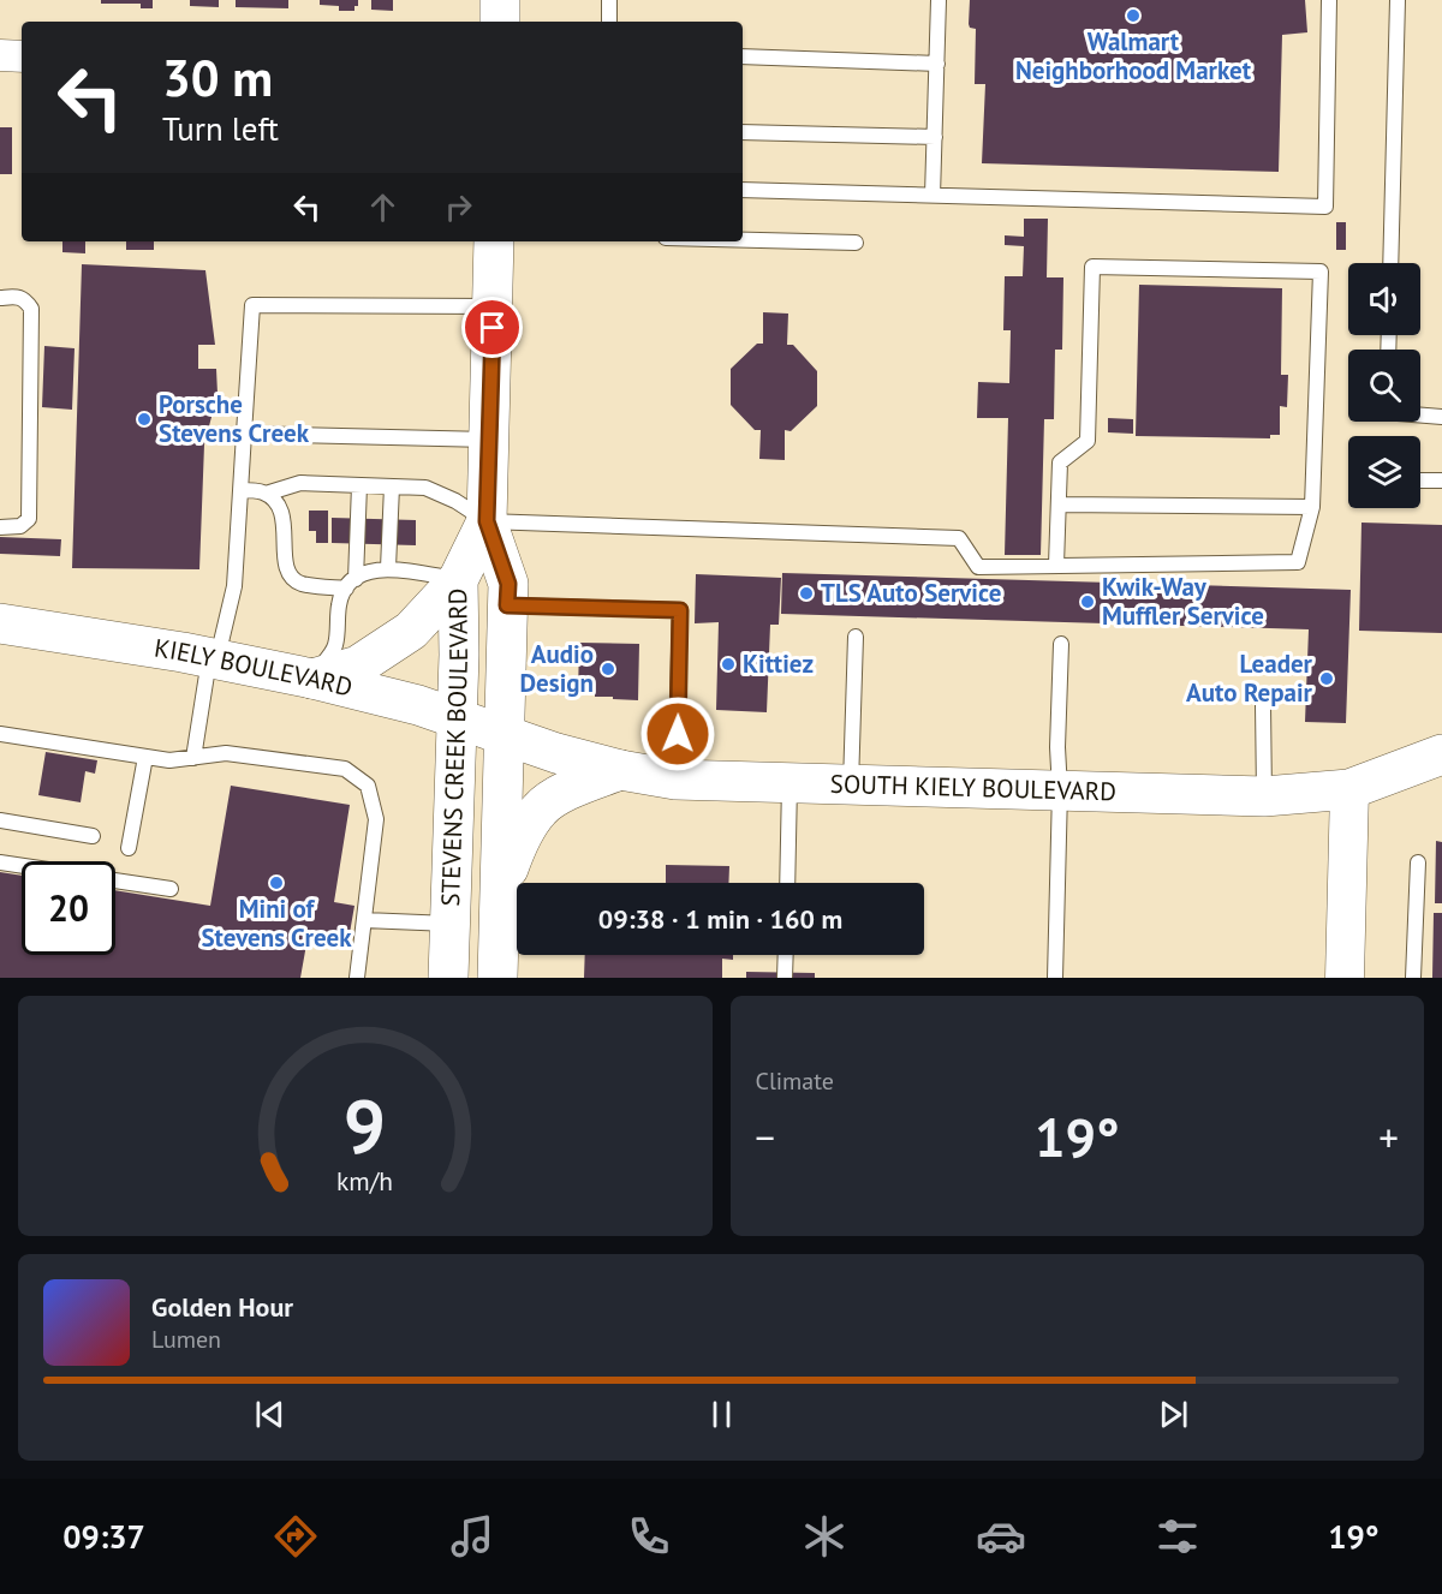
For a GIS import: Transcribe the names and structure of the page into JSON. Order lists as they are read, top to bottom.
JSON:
{
  "streets": {
    "main road": ["KIELY BOULEVARD", "STEVENS CREEK BOULEVARD", "SOUTH KIELY BOULEVARD"]
  },
  "crossings": [
    ["KIELY BOULEVARD", "STEVENS CREEK BOULEVARD"],
    ["KIELY BOULEVARD", "SOUTH KIELY BOULEVARD"],
    ["STEVENS CREEK BOULEVARD", "SOUTH KIELY BOULEVARD"]
  ],
  "places": [
    "Walmart Neighborhood Market",
    "Porsche Stevens Creek",
    "TLS Auto Service",
    "Kwik-Way Muffler Service",
    "Kittiez",
    "Audio Design",
    "Leader Auto Repair",
    "Mini of Stevens Creek"
  ],
  "page": {
    "turn": ["30 m", "Turn left"],
    "limit": "20",
    "trip": "09:38 · 1 min · 160 m",
    "tile": "Climate",
    "heat": ["−", "19°", "+"],
    "song": ["Golden Hour", "Lumen"],
    "tabs": ["09:37", "19°"],
    "gauge": ["9", "km/h"]
  }
}
